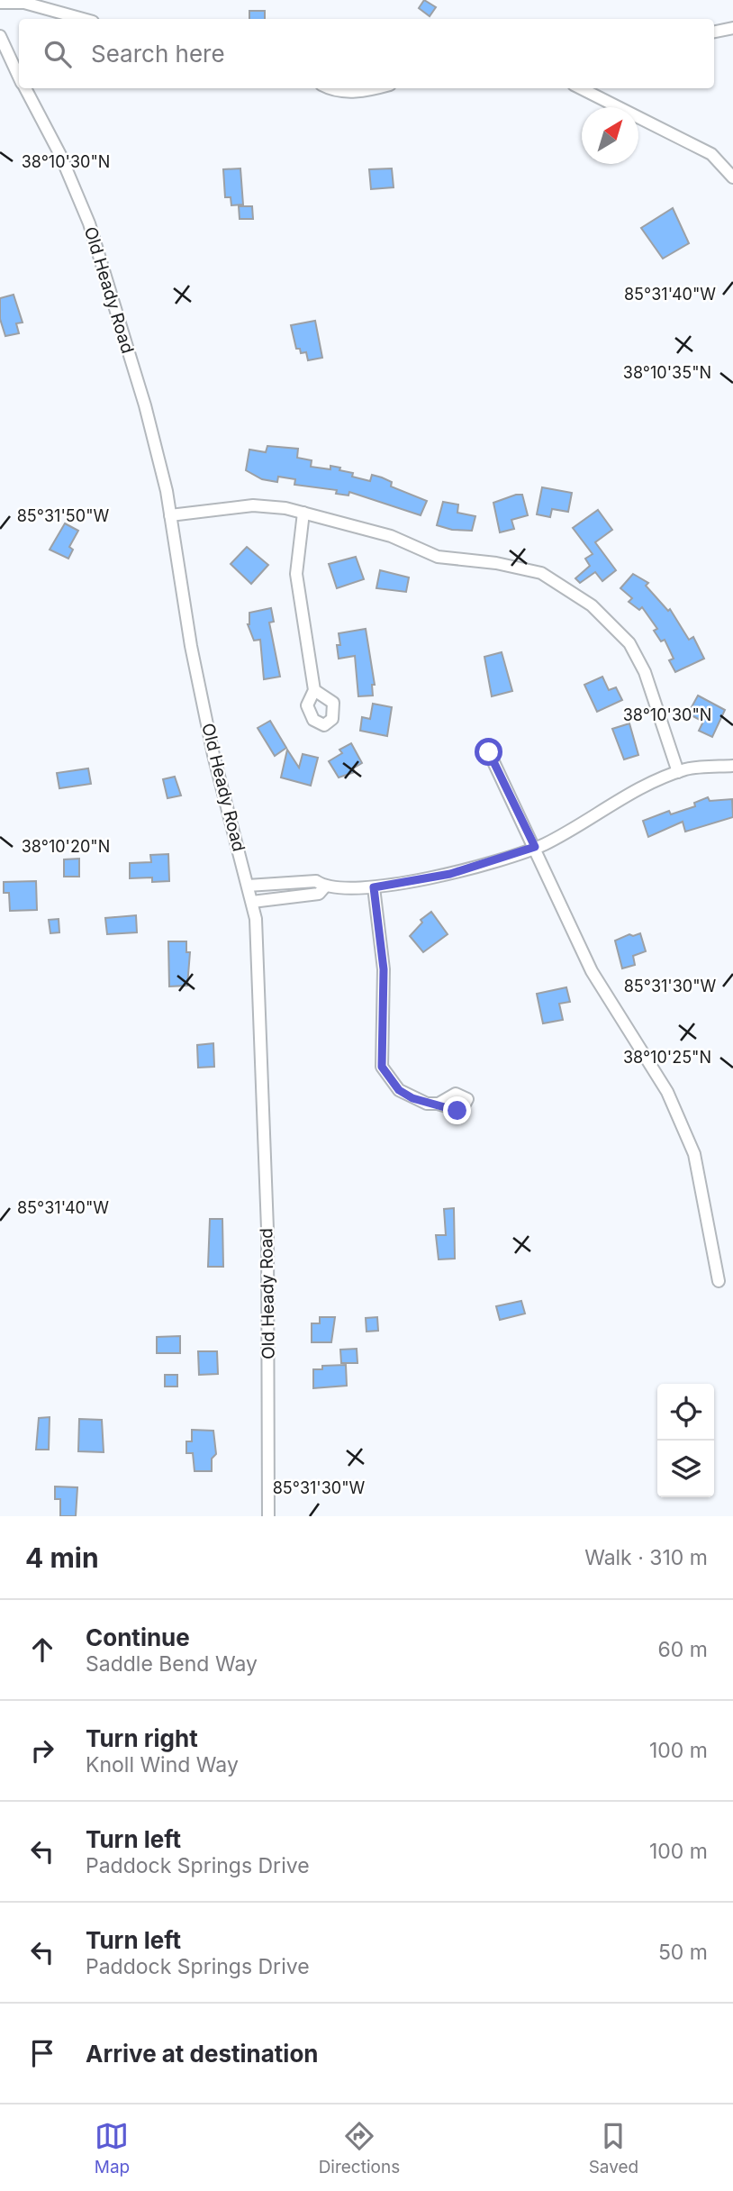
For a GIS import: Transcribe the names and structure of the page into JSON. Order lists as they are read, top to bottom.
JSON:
{
  "streets": {
    "street": ["Old Heady Road"]
  },
  "north": "top right",
  "page": {
    "search": "Search here",
    "heading": ["4 min", "Walk · 310 m"],
    "list": [
      ["Continue", "Saddle Bend Way", "60 m"],
      ["Turn right", "Knoll Wind Way", "100 m"],
      ["Turn left", "Paddock Springs Drive", "100 m"],
      ["Turn left", "Paddock Springs Drive", "50 m"],
      "Arrive at destination"
    ],
    "nav": ["Map", "Directions", "Saved"]
  },
  "coordinates": [
    "38°10'30\"N",
    "85°31'40\"W",
    "38°10'35\"N",
    "85°31'50\"W",
    "38°10'20\"N",
    "85°31'30\"W",
    "38°10'25\"N"
  ]
}
